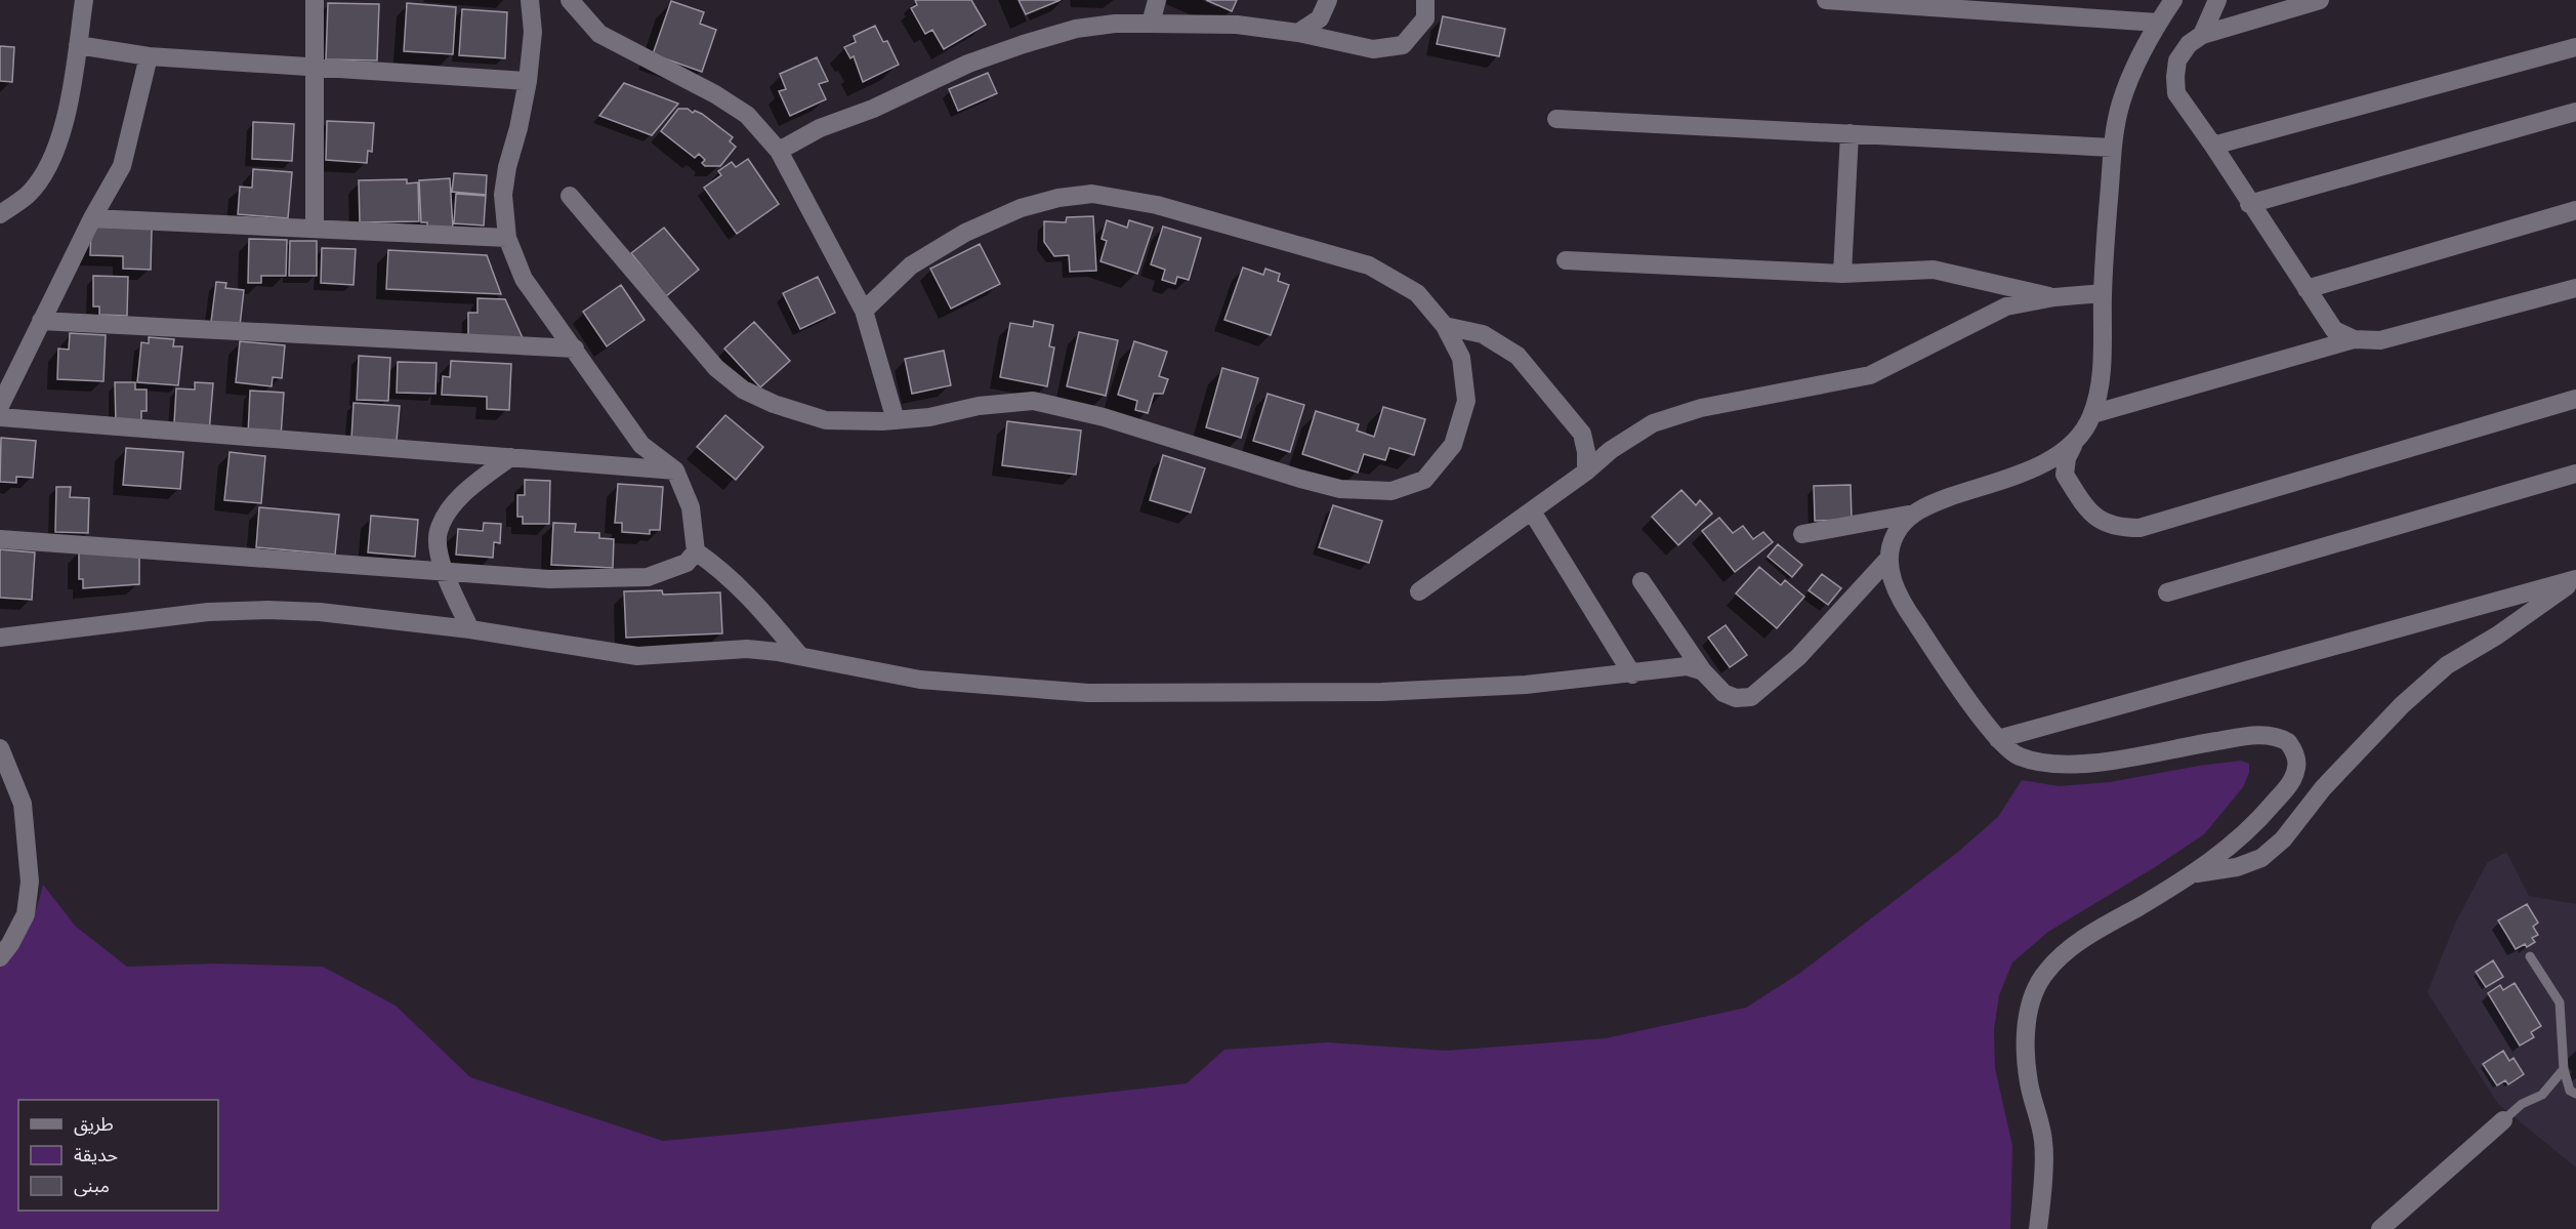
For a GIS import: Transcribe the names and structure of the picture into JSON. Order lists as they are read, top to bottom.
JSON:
{
  "legend": ["طريق", "حديقة", "مبنى"]
}
